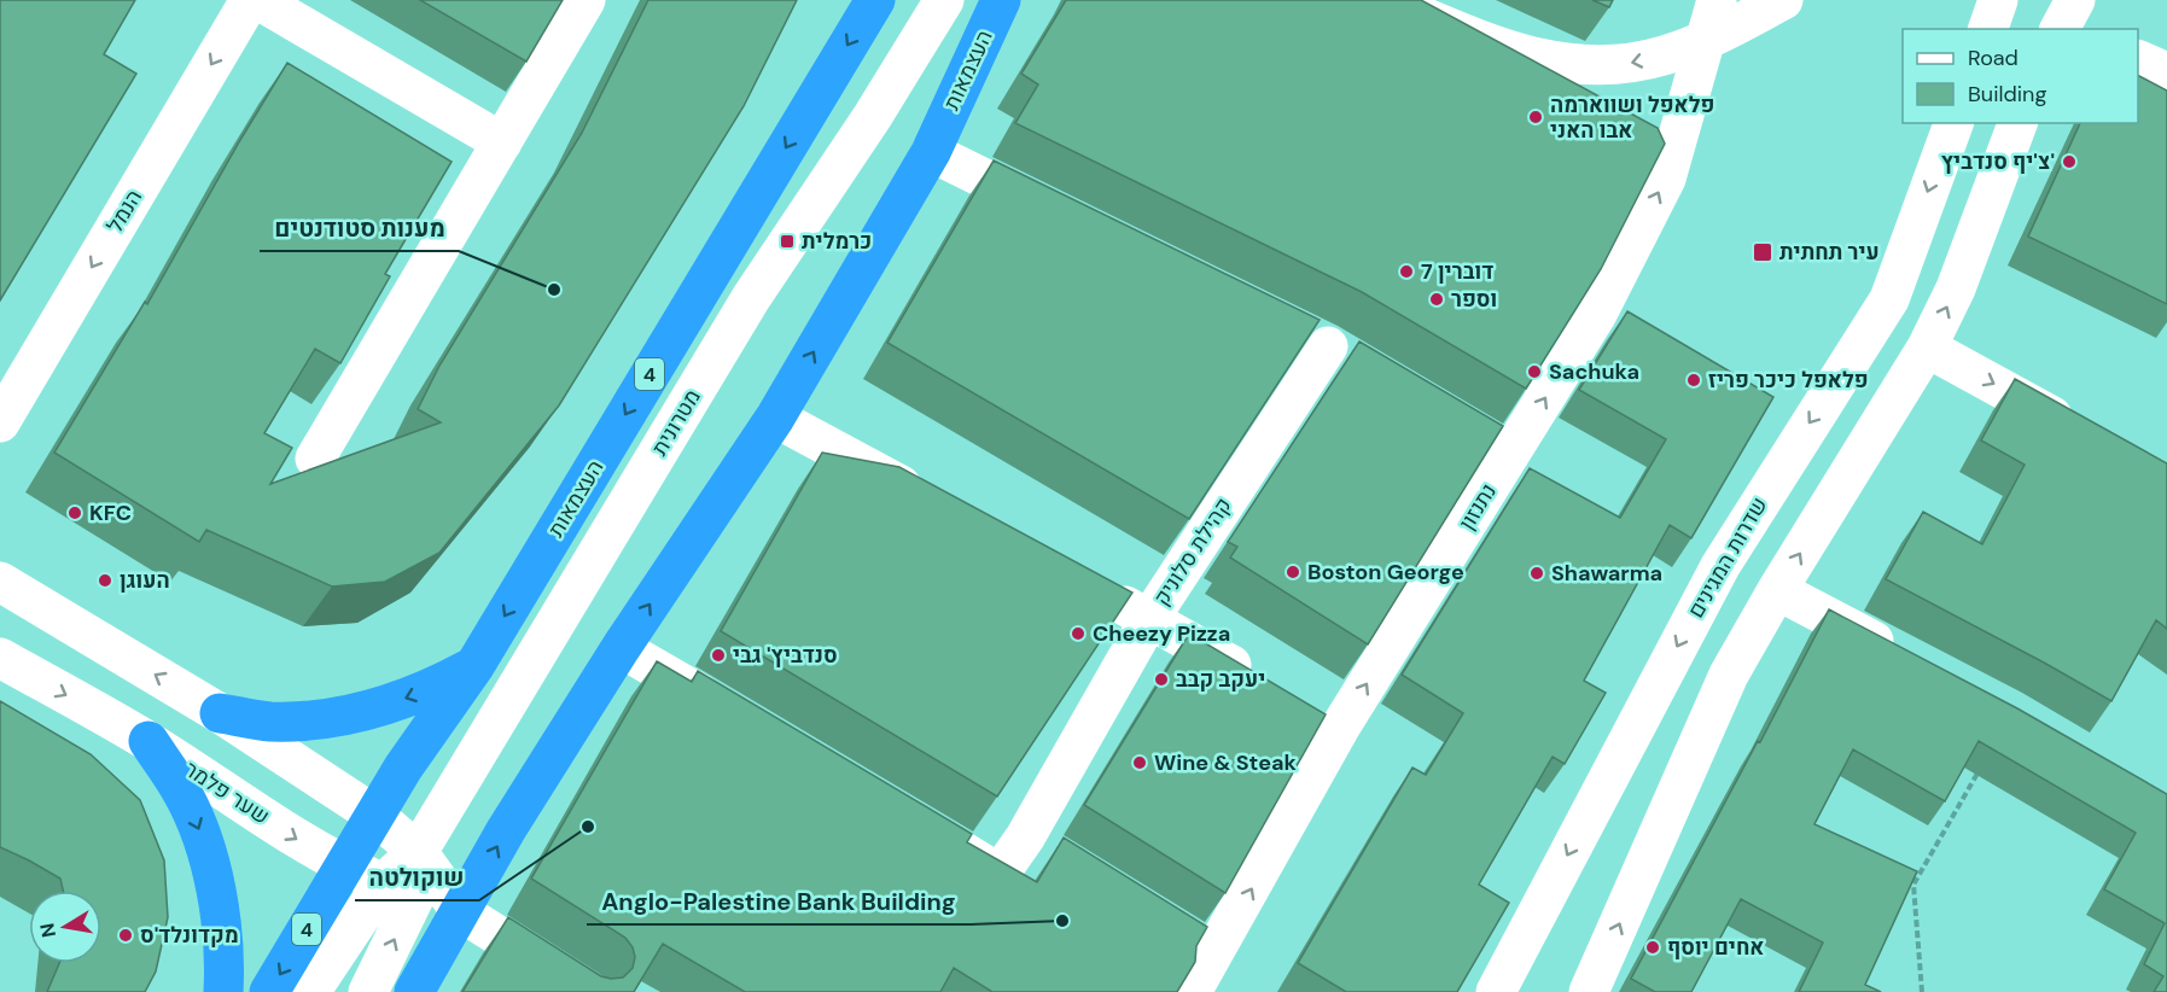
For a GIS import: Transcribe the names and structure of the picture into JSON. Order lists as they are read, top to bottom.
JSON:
{
  "streets": {
    "highway": ["העצמאות", "4"],
    "street": [
      "הנמל",
      "מטרונית",
      "נתנזון",
      "קהילת סלוניק",
      "שדרות המגינים",
      "שער פלמר"
    ]
  },
  "crossings": [
    ["העצמאות", "שער פלמר"],
    ["מטרונית", "שער פלמר"]
  ],
  "places": {
    "other": [
      "פלאפל ושווארמה אבו האני",
      "צ'יף סנדביץ'",
      "דוברין 7",
      "מענות סטודנטים",
      "וספר",
      "Sachuka",
      "פלאפל כיכר פריז",
      "KFC",
      "Boston George",
      "Shawarma",
      "העוגן",
      "Cheezy Pizza",
      "סנדביץ' גבי",
      "יעקב קבב",
      "Wine & Steak",
      "שוקולטה",
      "Anglo-Palestine Bank Building",
      "מקדונלד'ס",
      "אחים יוסף"
    ],
    "transit": ["כרמלית", "עיר תחתית"]
  },
  "legend": ["Road", "Building"],
  "north": "left"
}
